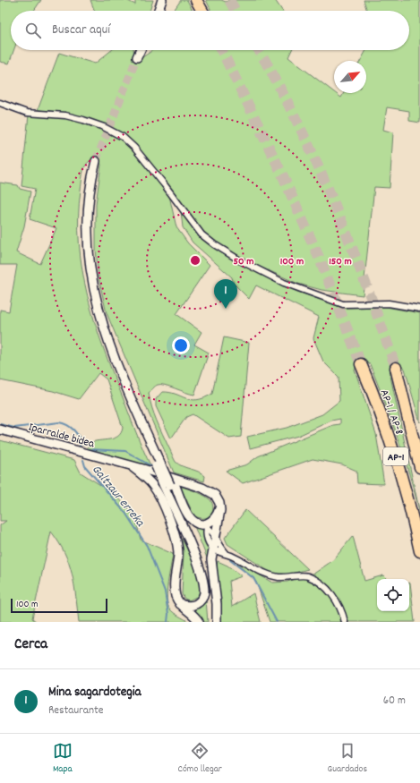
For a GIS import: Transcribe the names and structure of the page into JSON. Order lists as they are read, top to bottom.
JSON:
{
  "streets": {
    "highway": ["AP-1 / AP-8", "AP-1"],
    "street": ["Iparralde bidea"]
  },
  "water": ["Galtzaur erreka"],
  "scale_bar": "100 m",
  "north": "top right",
  "page": {
    "search": "Buscar aquí",
    "pins": "1",
    "scale": "100 m",
    "heading": "Cerca",
    "list": [
      {
        "mark": "1",
        "name": "Mina sagardotegia",
        "note": "Restaurante",
        "value": "60 m"
      }
    ],
    "nav": ["Mapa", "Cómo llegar", "Guardados"]
  },
  "rings": ["50 m", "100 m", "150 m"]
}
